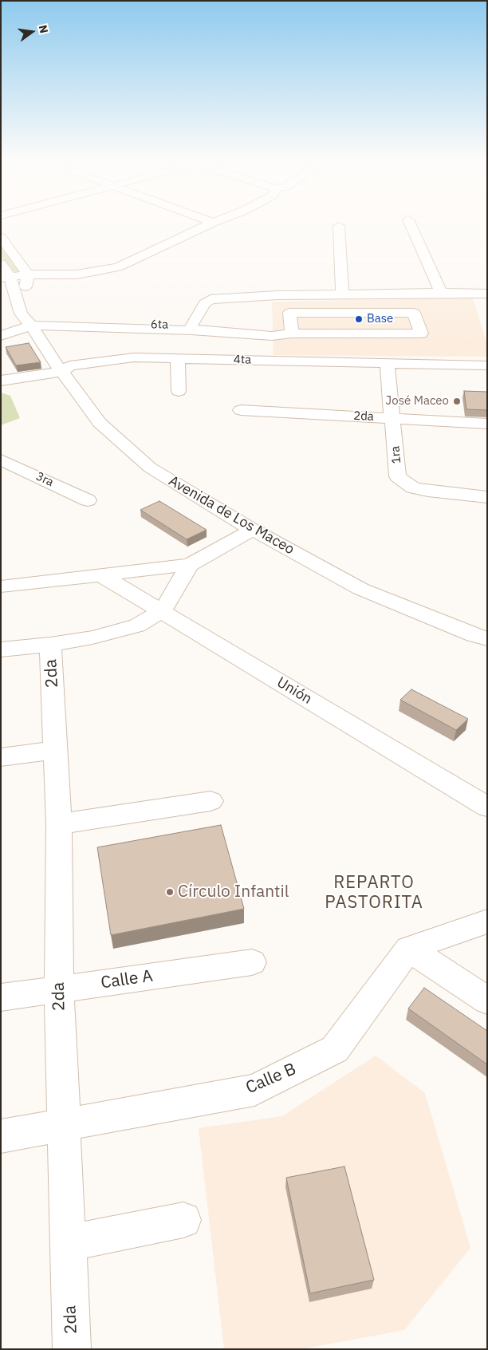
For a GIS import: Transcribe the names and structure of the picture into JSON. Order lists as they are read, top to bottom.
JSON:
{
  "streets": {
    "street": [
      "6ta",
      "4ta",
      "2da",
      "1ra",
      "3ra",
      "Avenida de Los Maceo",
      "Unión",
      "Calle A",
      "Calle B"
    ]
  },
  "crossings": [
    ["6ta", "Avenida de Los Maceo"],
    ["4ta", "1ra"],
    ["4ta", "Avenida de Los Maceo"],
    ["2da", "1ra"],
    ["2da", "Calle A"],
    ["2da", "Calle B"]
  ],
  "districts": ["REPARTO PASTORITA"],
  "places": ["Base", "José Maceo", "Círculo Infantil"],
  "north": "right"
}
